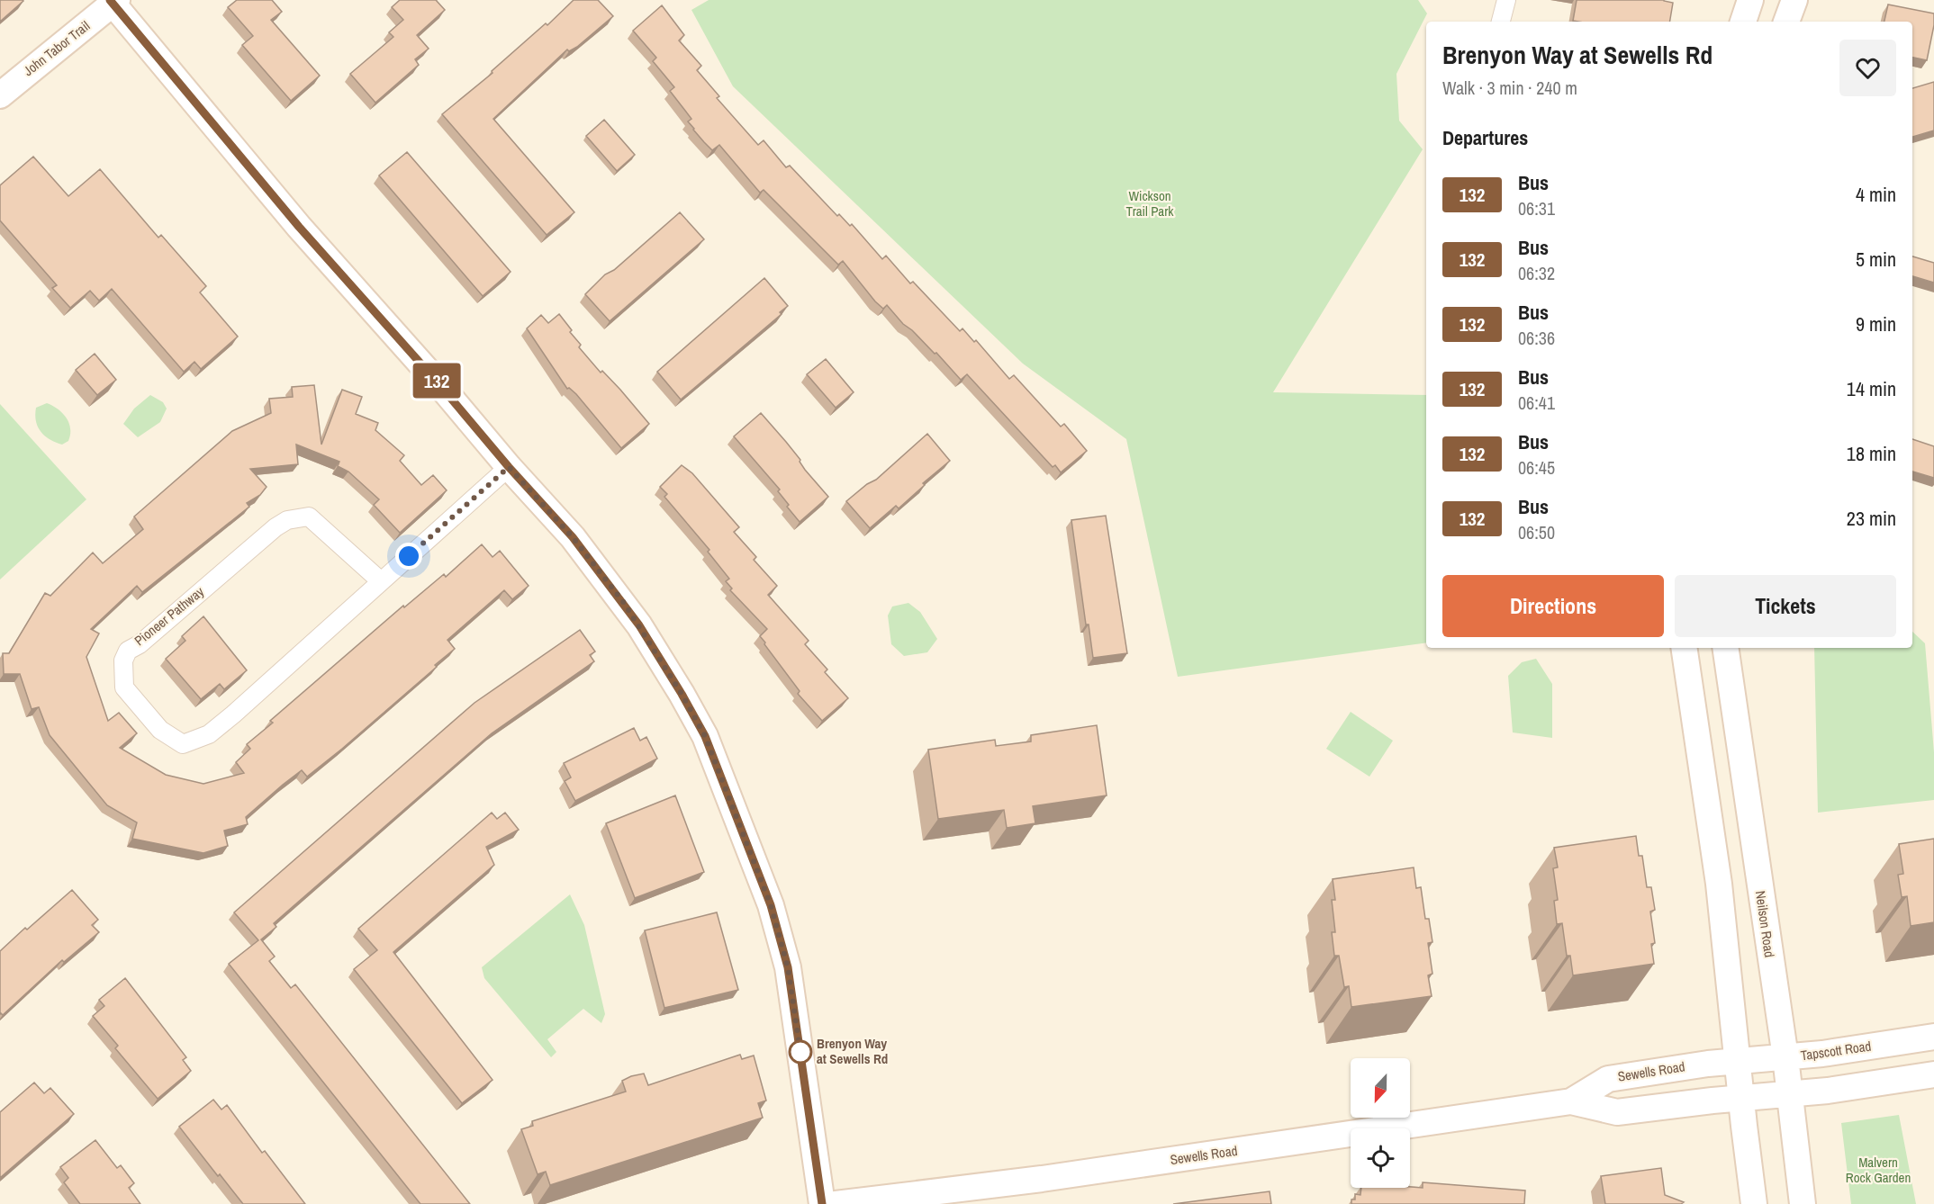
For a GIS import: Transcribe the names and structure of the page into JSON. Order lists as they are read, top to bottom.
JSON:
{
  "streets": {
    "street": [
      "John Tabor Trail",
      "Pioneer Pathway",
      "Neilson Road",
      "Tapscott Road",
      "Sewells Road"
    ]
  },
  "crossings": [
    ["Neilson Road", "Tapscott Road"],
    ["Tapscott Road", "Sewells Road"]
  ],
  "parks": ["Wickson Trail Park", "Malvern Rock Garden"],
  "places": ["Brenyon Way at Sewells Rd"],
  "lines": ["bus line 132"],
  "north": "bottom",
  "page": {
    "on_map": "132",
    "heading": [
      ["Brenyon Way at Sewells Rd", "Walk · 3 min · 240 m"],
      "Departures"
    ],
    "list": [
      {
        "mark": "132",
        "name": "Bus",
        "note": "06:31",
        "value": "4 min"
      },
      {
        "mark": "132",
        "name": "Bus",
        "note": "06:32",
        "value": "5 min"
      },
      {
        "mark": "132",
        "name": "Bus",
        "note": "06:36",
        "value": "9 min"
      },
      {
        "mark": "132",
        "name": "Bus",
        "note": "06:41",
        "value": "14 min"
      },
      {
        "mark": "132",
        "name": "Bus",
        "note": "06:45",
        "value": "18 min"
      },
      {
        "mark": "132",
        "name": "Bus",
        "note": "06:50",
        "value": "23 min"
      }
    ],
    "buttons": ["Directions", "Tickets"]
  }
}
